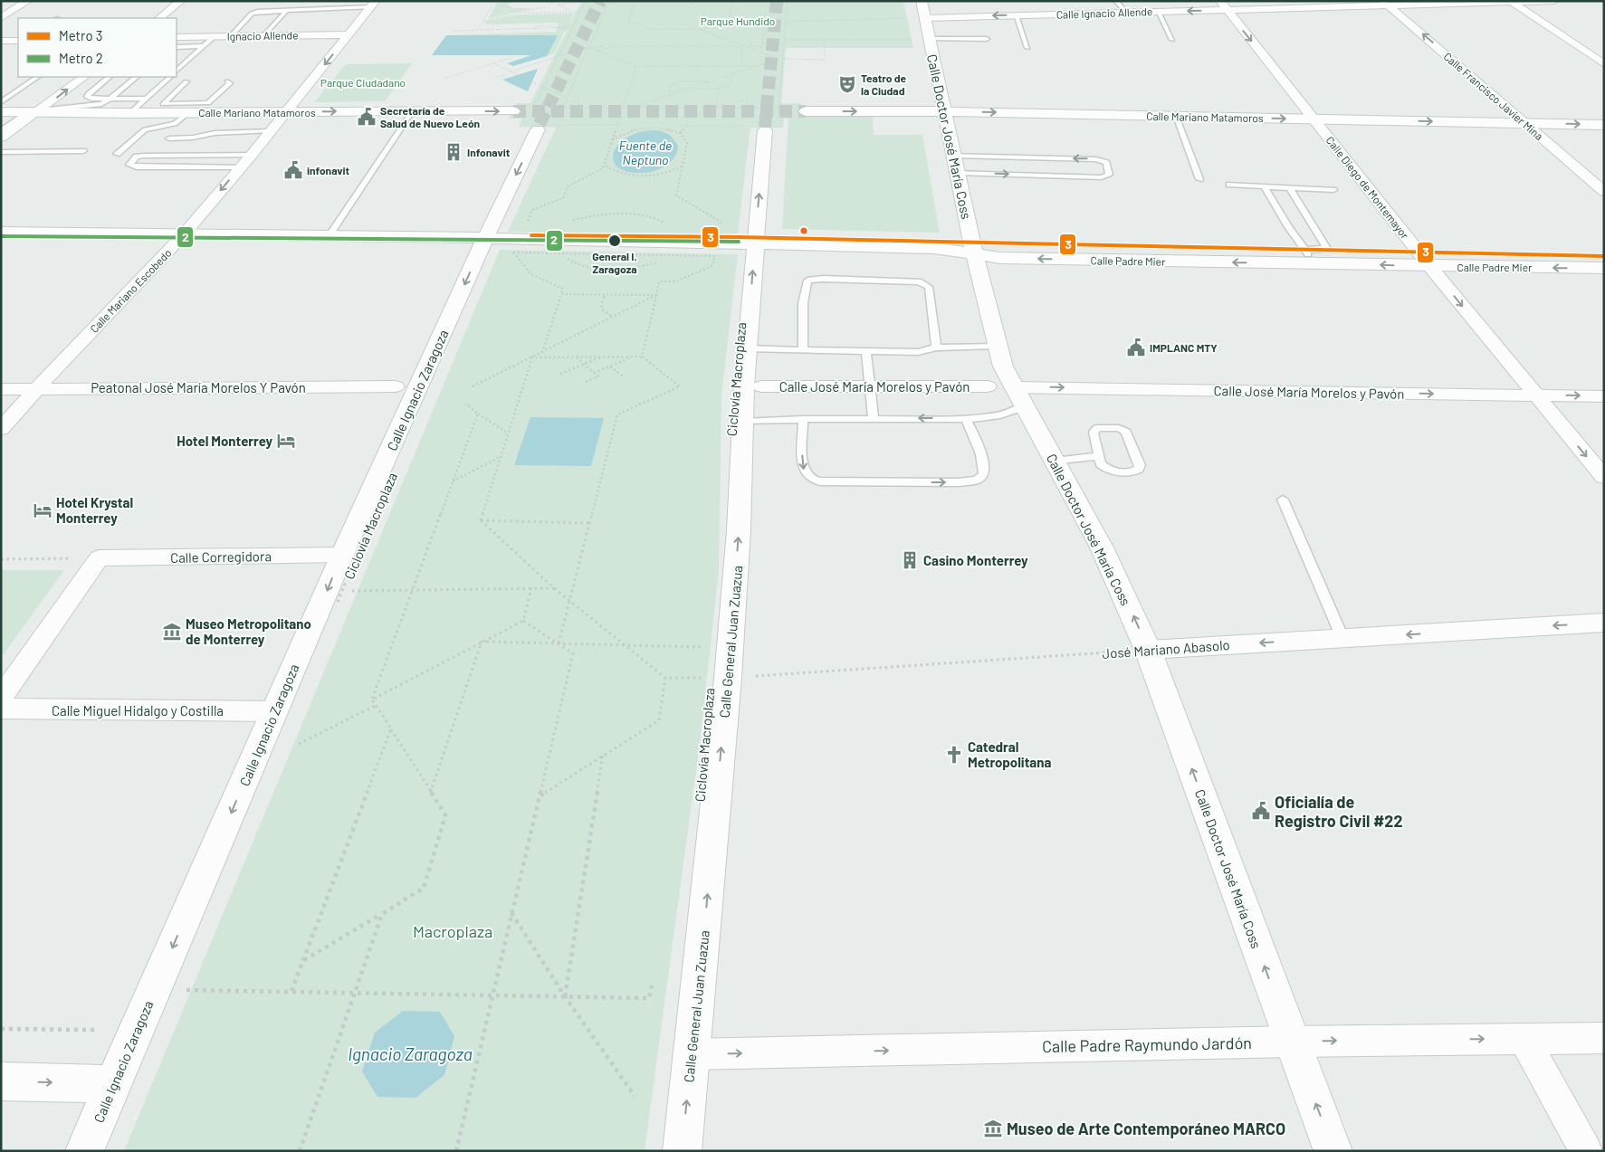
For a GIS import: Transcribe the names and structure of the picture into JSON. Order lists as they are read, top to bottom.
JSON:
{
  "streets": {
    "street": [
      "Calle Ignacio Allende",
      "Ignacio Allende",
      "Calle Francisco Javier Mina",
      "Calle Mariano Matamoros",
      "Calle Doctor José María Coss",
      "Calle Diego de Montemayor",
      "Calle Padre Mier",
      "Calle Mariano Escobedo",
      "Calle José María Morelos y Pavón",
      "Peatonal José María Morelos Y Pavón",
      "Calle Ignacio Zaragoza",
      "Calle Corregidora",
      "Calle General Juan Zuazua",
      "José Mariano Abasolo",
      "Calle Miguel Hidalgo y Costilla",
      "Calle Padre Raymundo Jardón"
    ]
  },
  "crossings": [
    ["Calle Ignacio Allende", "Calle Francisco Javier Mina"],
    ["Calle Ignacio Allende", "Calle Doctor José María Coss"],
    ["Calle Ignacio Allende", "Calle Diego de Montemayor"],
    ["Ignacio Allende", "Calle Mariano Escobedo"],
    ["Calle Francisco Javier Mina", "Calle Mariano Matamoros"],
    ["Calle Mariano Matamoros", "Calle Doctor José María Coss"],
    ["Calle Mariano Matamoros", "Calle Diego de Montemayor"],
    ["Calle Mariano Matamoros", "Calle Mariano Escobedo"],
    ["Calle Doctor José María Coss", "Calle Padre Mier"],
    ["Calle Doctor José María Coss", "Calle José María Morelos y Pavón"],
    ["Calle Doctor José María Coss", "José Mariano Abasolo"],
    ["Calle Doctor José María Coss", "Calle Padre Raymundo Jardón"],
    ["Calle Diego de Montemayor", "Calle Padre Mier"],
    ["Calle Diego de Montemayor", "Calle José María Morelos y Pavón"],
    ["Calle Padre Mier", "Calle Mariano Escobedo"],
    ["Calle Padre Mier", "Calle Ignacio Zaragoza"],
    ["Calle Padre Mier", "Calle General Juan Zuazua"],
    ["Calle Mariano Escobedo", "Peatonal José María Morelos Y Pavón"],
    ["Calle Ignacio Zaragoza", "Calle Corregidora"],
    ["Calle Ignacio Zaragoza", "Calle Miguel Hidalgo y Costilla"],
    ["Calle General Juan Zuazua", "José Mariano Abasolo"],
    ["Calle General Juan Zuazua", "Calle Padre Raymundo Jardón"]
  ],
  "one_way": [
    "Calle Mariano Matamoros",
    "Calle Doctor José María Coss",
    "Calle Diego de Montemayor",
    "Calle Padre Mier",
    "Calle José María Morelos y Pavón",
    "Calle Ignacio Zaragoza",
    "Calle General Juan Zuazua",
    "José Mariano Abasolo",
    "Calle Padre Raymundo Jardón"
  ],
  "water": ["Fuente de Neptuno", "Ignacio Zaragoza"],
  "parks": ["Parque Hundido", "Parque Ciudadano", "Macroplaza"],
  "places": {
    "theatre": ["Teatro de la Ciudad"],
    "public building": [
      "Secretaría de Salud de Nuevo León",
      "infonavit",
      "IMPLANC MTY",
      "Oficialía de Registro Civil #22"
    ],
    "building": ["Infonavit", "Casino Monterrey"],
    "other": ["General I. Zaragoza"],
    "hotel": ["Hotel Monterrey", "Hotel Krystal Monterrey"],
    "museum": ["Museo Metropolitano de Monterrey", "Museo de Arte Contemporáneo MARCO"],
    "church": ["Catedral Metropolitana"]
  },
  "lines": ["metro line 3", "metro line 2"],
  "legend": ["Metro 3", "Metro 2"]
}
